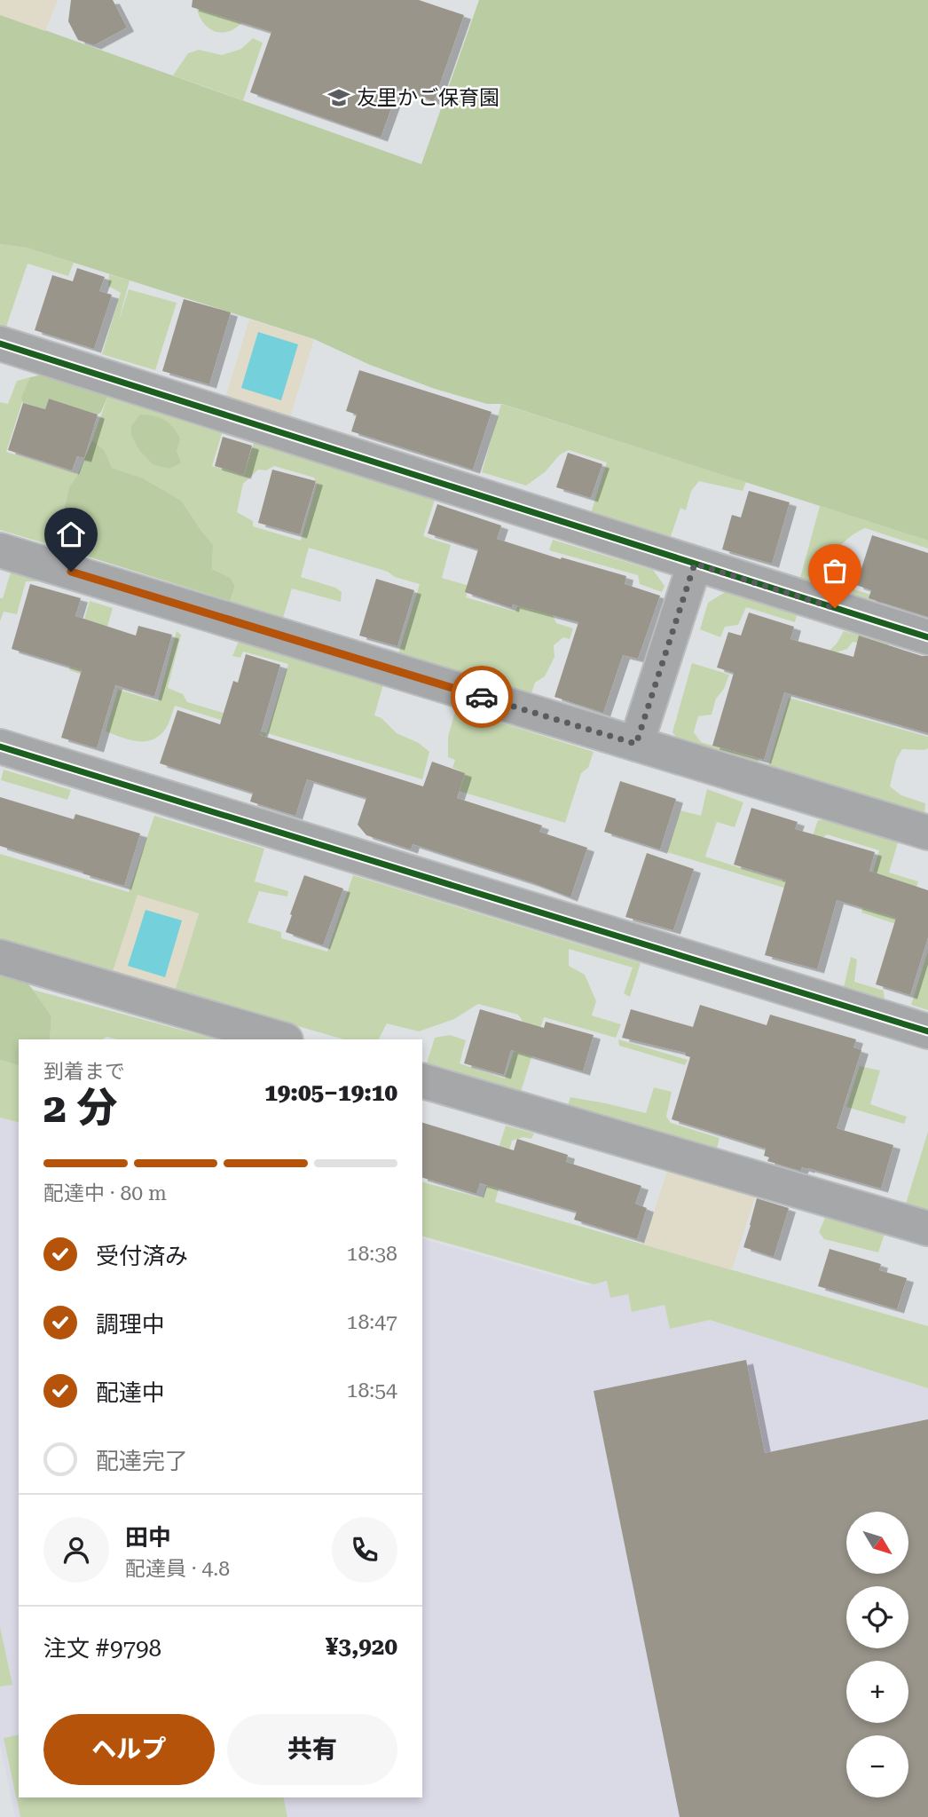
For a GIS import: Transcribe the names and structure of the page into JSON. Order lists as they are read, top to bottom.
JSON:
{
  "places": {
    "school or university": ["友里かご保育園"]
  },
  "north": "bottom right",
  "page": {
    "heading": ["2 分", "到着まで", "19:05–19:10"],
    "panel": [
      "田中",
      "配達員 · 4.8",
      "注文 #9798",
      "¥3,920"
    ],
    "bar": "配達中 · 80 m",
    "list": [
      ["受付済み", "18:38"],
      ["調理中", "18:47"],
      ["配達中", "18:54"],
      "配達完了"
    ],
    "map_buttons": ["+", "−"],
    "buttons": ["ヘルプ", "共有"]
  }
}
